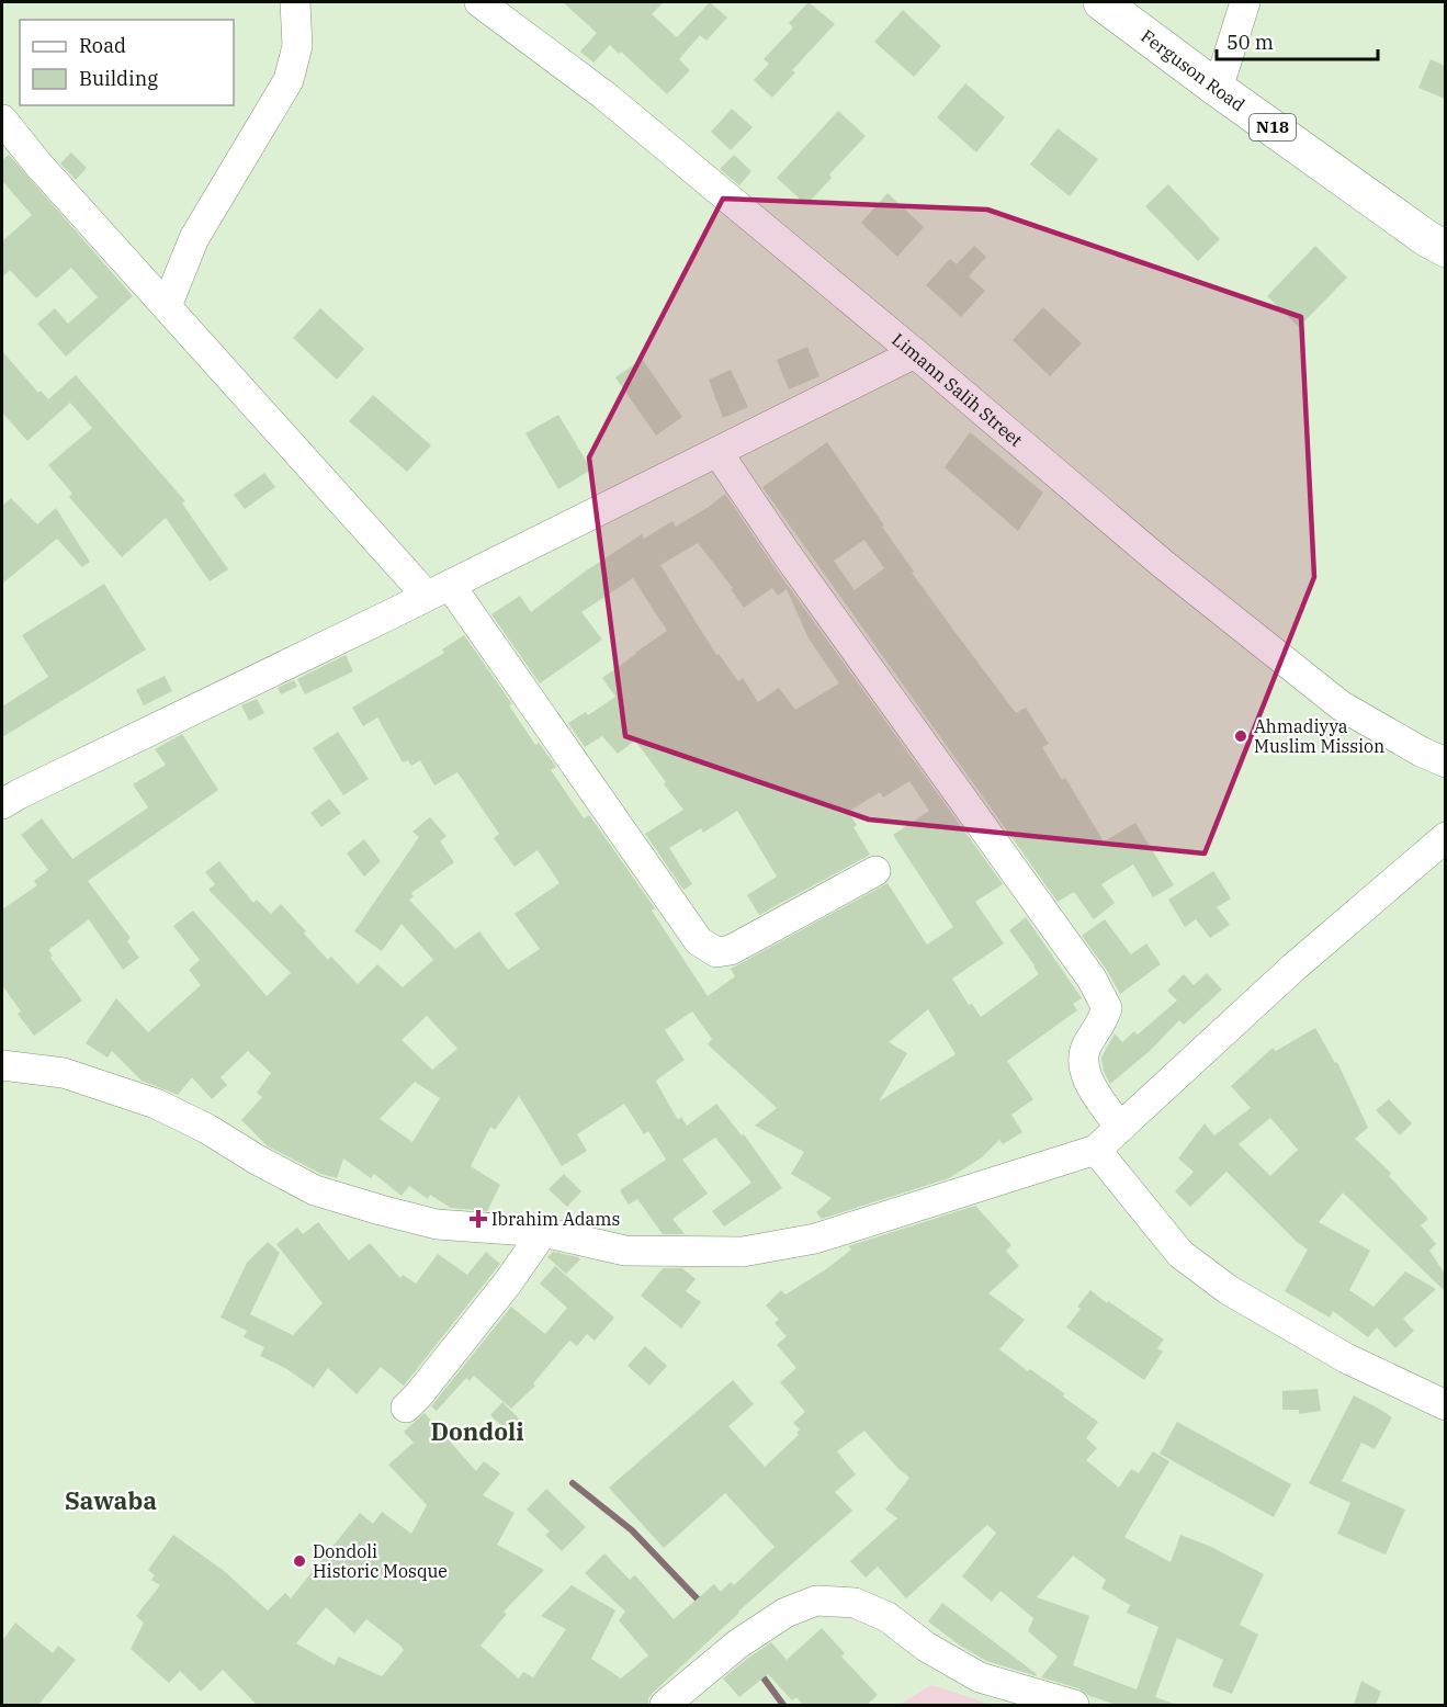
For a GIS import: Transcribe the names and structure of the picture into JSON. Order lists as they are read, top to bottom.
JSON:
{
  "streets": {
    "highway": ["Ferguson Road", "N18"],
    "street": ["Limann Salih Street"]
  },
  "districts": ["Dondoli", "Sawaba"],
  "places": {
    "other": ["Ahmadiyya Muslim Mission", "Dondoli Historic Mosque"],
    "health": ["Ibrahim Adams"]
  },
  "legend": ["Road", "Building"],
  "scale_bar": "50 m"
}
